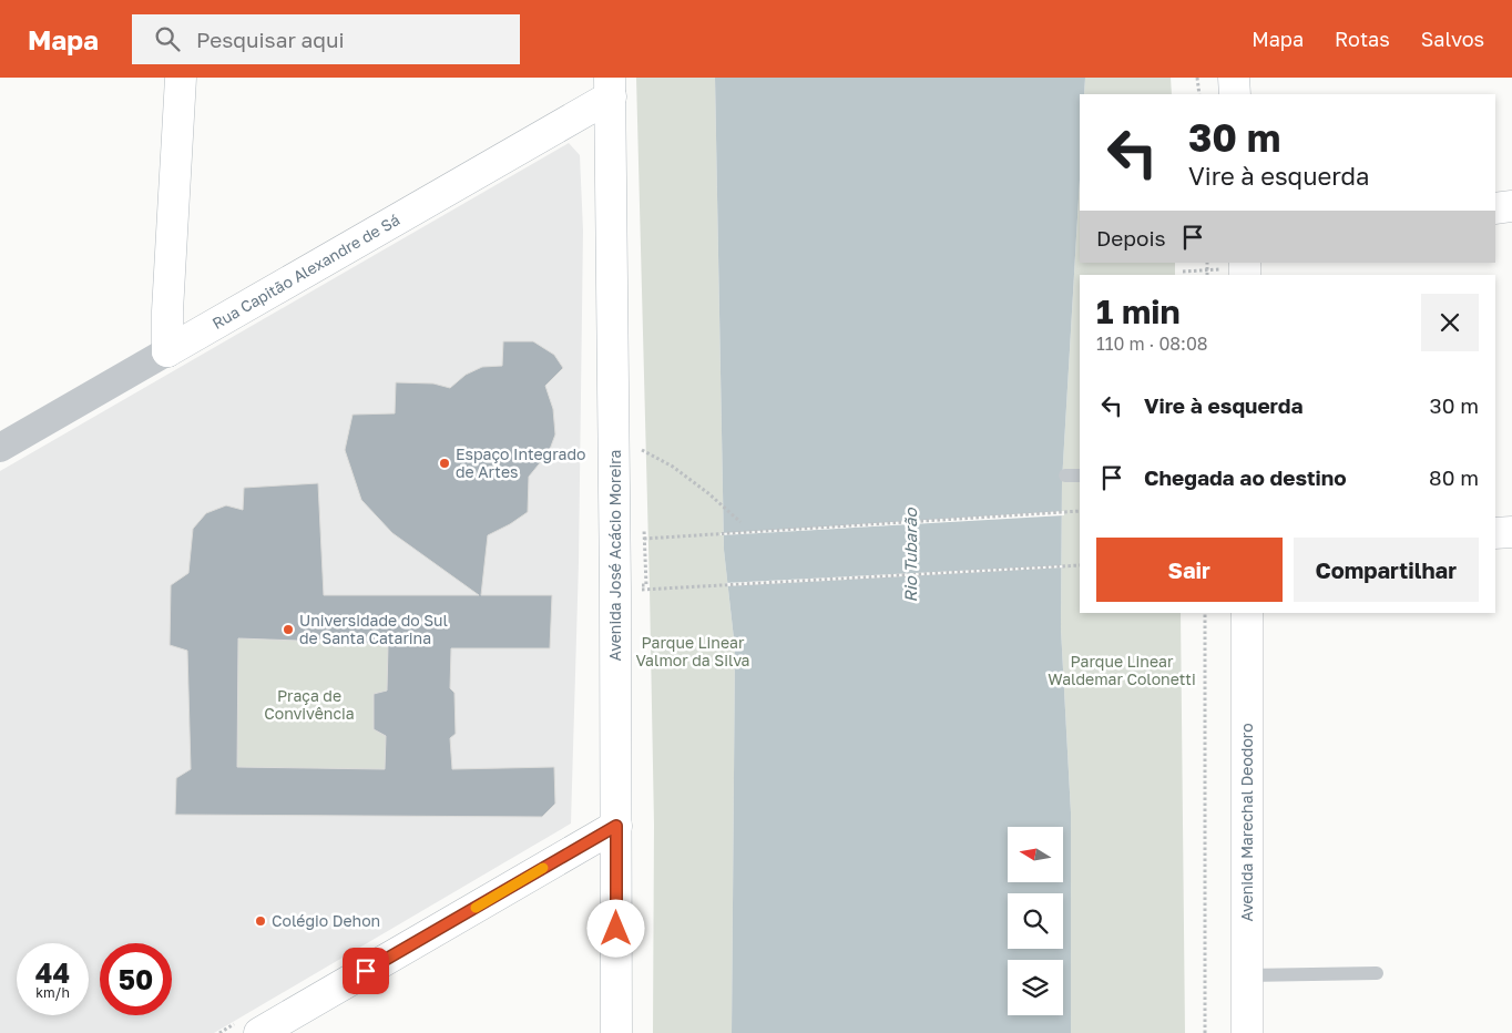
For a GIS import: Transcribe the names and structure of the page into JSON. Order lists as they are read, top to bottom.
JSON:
{
  "streets": {
    "main road": ["Rua Capitão Alexandre de Sá", "Avenida José Acácio Moreira", "Avenida Marechal Deodoro"]
  },
  "crossings": [
    ["Rua Capitão Alexandre de Sá", "Avenida José Acácio Moreira"]
  ],
  "water": ["Rio Tubarão"],
  "parks": ["Parque Linear Valmor da Silva", "Parque Linear Waldemar Colonetti", "Praça de Convivência"],
  "places": ["Espaço Integrado de Artes", "Universidade do Sul de Santa Catarina", "Colégio Dehon"],
  "north": "left",
  "page": {
    "header": "Mapa",
    "search": "Pesquisar aqui",
    "nav": ["Mapa", "Rotas", "Salvos"],
    "turn": ["30 m", "Vire à esquerda"],
    "then": "Depois",
    "heading": ["1 min", "110 m · 08:08"],
    "list": [
      {
        "name": "Vire à esquerda",
        "value": "30 m"
      },
      {
        "name": "Chegada ao destino",
        "value": "80 m"
      }
    ],
    "buttons": ["Sair", "Compartilhar"],
    "speed": "44 km/h",
    "limit": "50"
  }
}
